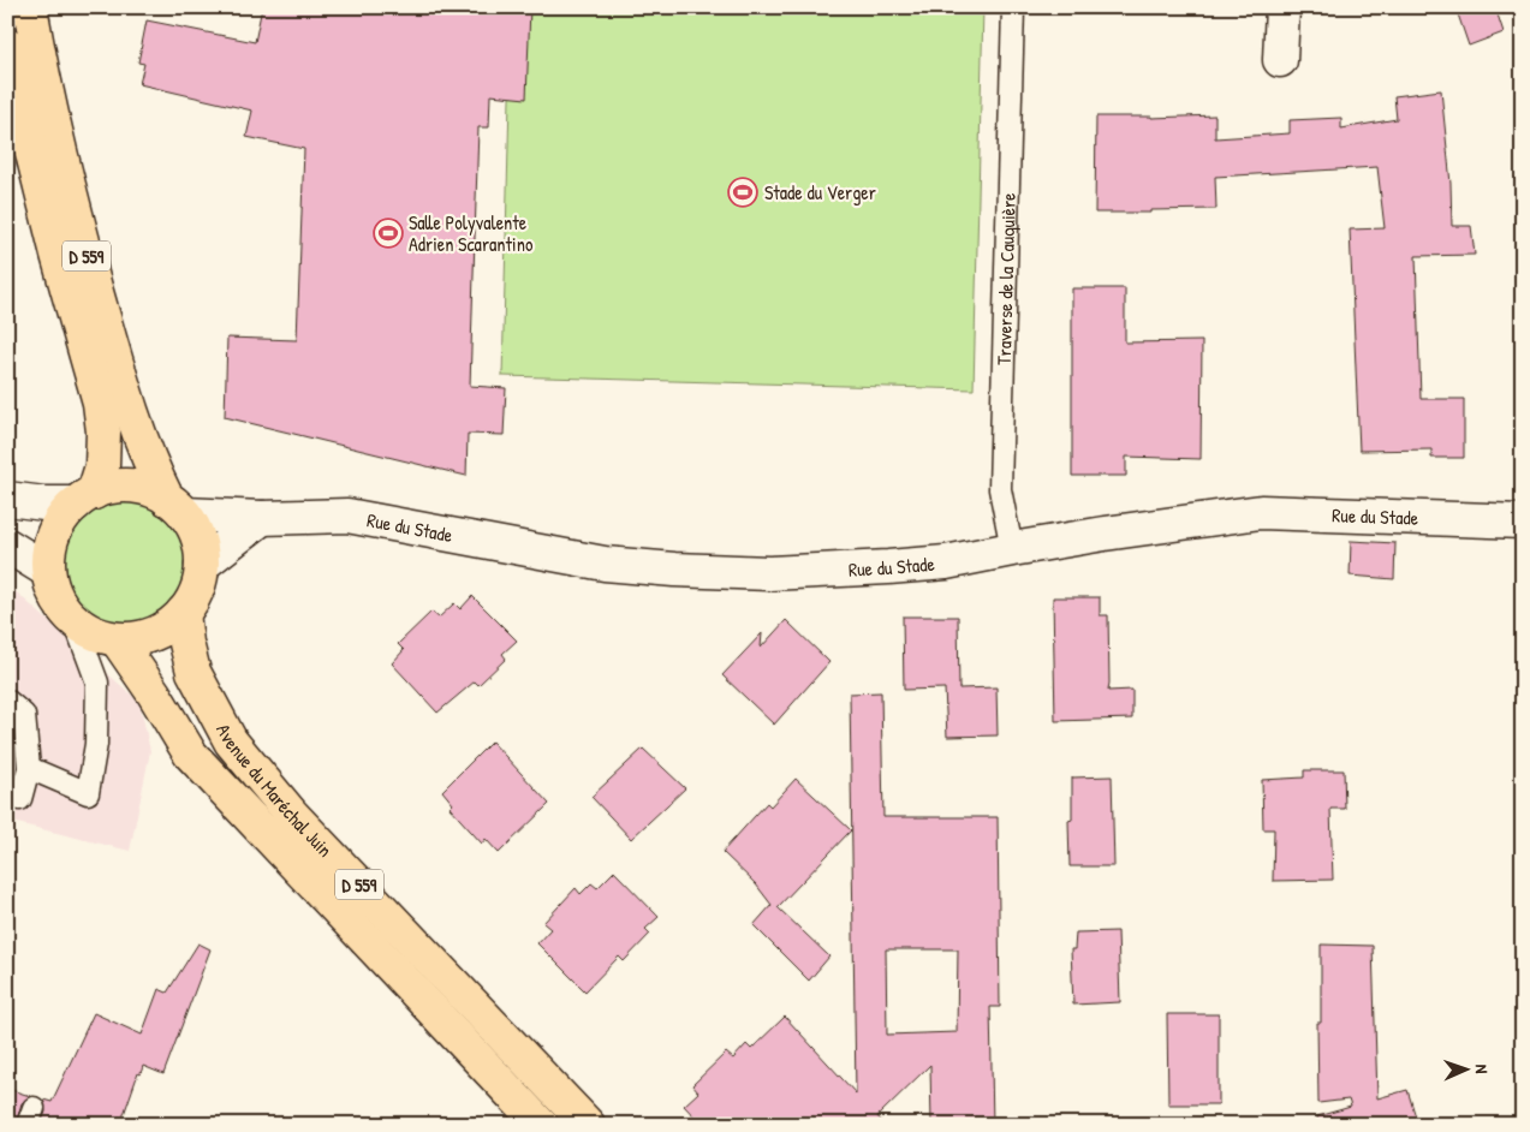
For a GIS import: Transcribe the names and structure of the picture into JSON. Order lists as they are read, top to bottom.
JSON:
{
  "streets": {
    "main road": ["D 559", "Avenue du Maréchal Juin"],
    "street": ["Rue du Stade"],
    "lane": ["Traverse de la Cauquière"]
  },
  "crossings": [
    ["D 559", "Rue du Stade"],
    ["D 559", "Avenue du Maréchal Juin"],
    ["Traverse de la Cauquière", "Rue du Stade"],
    ["Rue du Stade", "Avenue du Maréchal Juin"]
  ],
  "places": {
    "sports": ["Stade du Verger", "Salle Polyvalente Adrien Scarantino"]
  },
  "north": "right"
}
